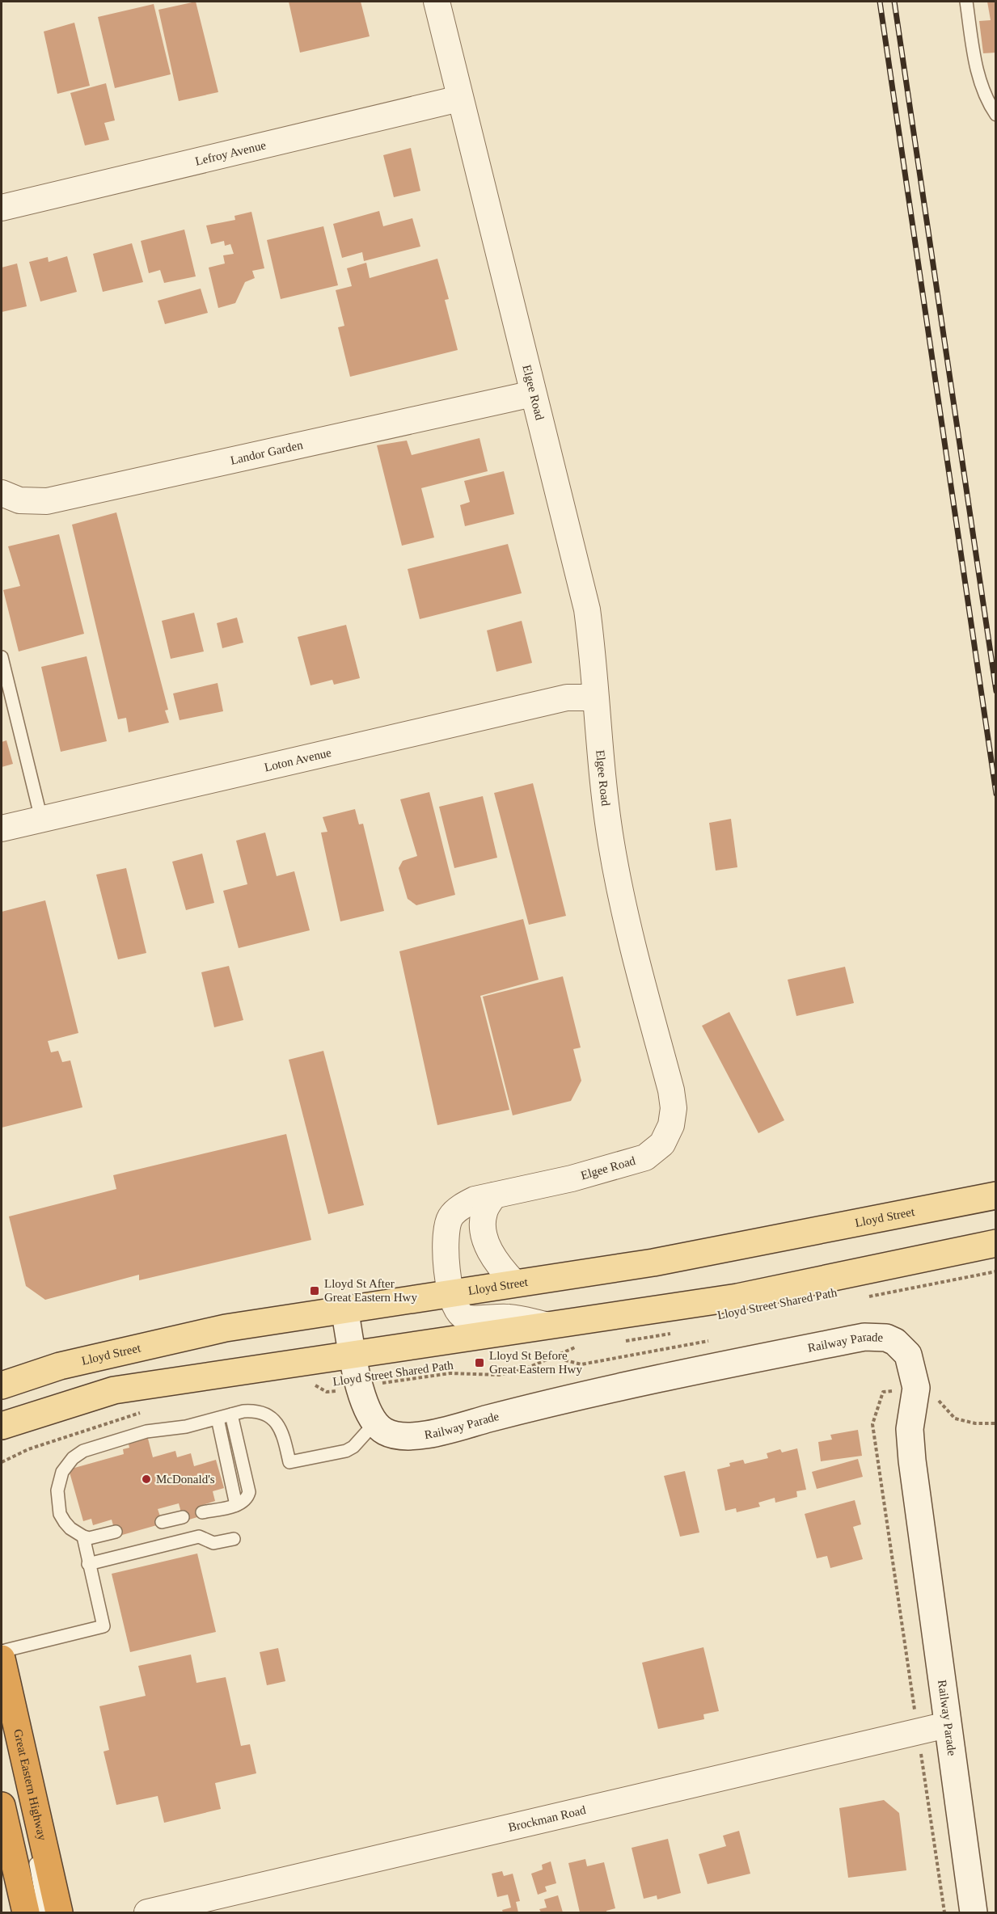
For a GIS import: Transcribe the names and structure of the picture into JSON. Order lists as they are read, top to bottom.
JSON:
{
  "streets": {
    "highway": ["Great Eastern Highway"],
    "main road": ["Lloyd Street"],
    "street": [
      "Lefroy Avenue",
      "Elgee Road",
      "Landor Garden",
      "Loton Avenue",
      "Railway Parade",
      "Brockman Road"
    ],
    "path": ["Lloyd Street Shared Path"]
  },
  "crossings": [
    ["Lefroy Avenue", "Elgee Road"],
    ["Elgee Road", "Landor Garden"],
    ["Elgee Road", "Loton Avenue"],
    ["Elgee Road", "Lloyd Street"],
    ["Lloyd Street", "Railway Parade"],
    ["Lloyd Street Shared Path", "Railway Parade"],
    ["Railway Parade", "Brockman Road"]
  ],
  "places": {
    "transit": ["Lloyd St After Great Eastern Hwy", "Lloyd St Before Great Eastern Hwy"],
    "other": ["McDonald's"]
  }
}
